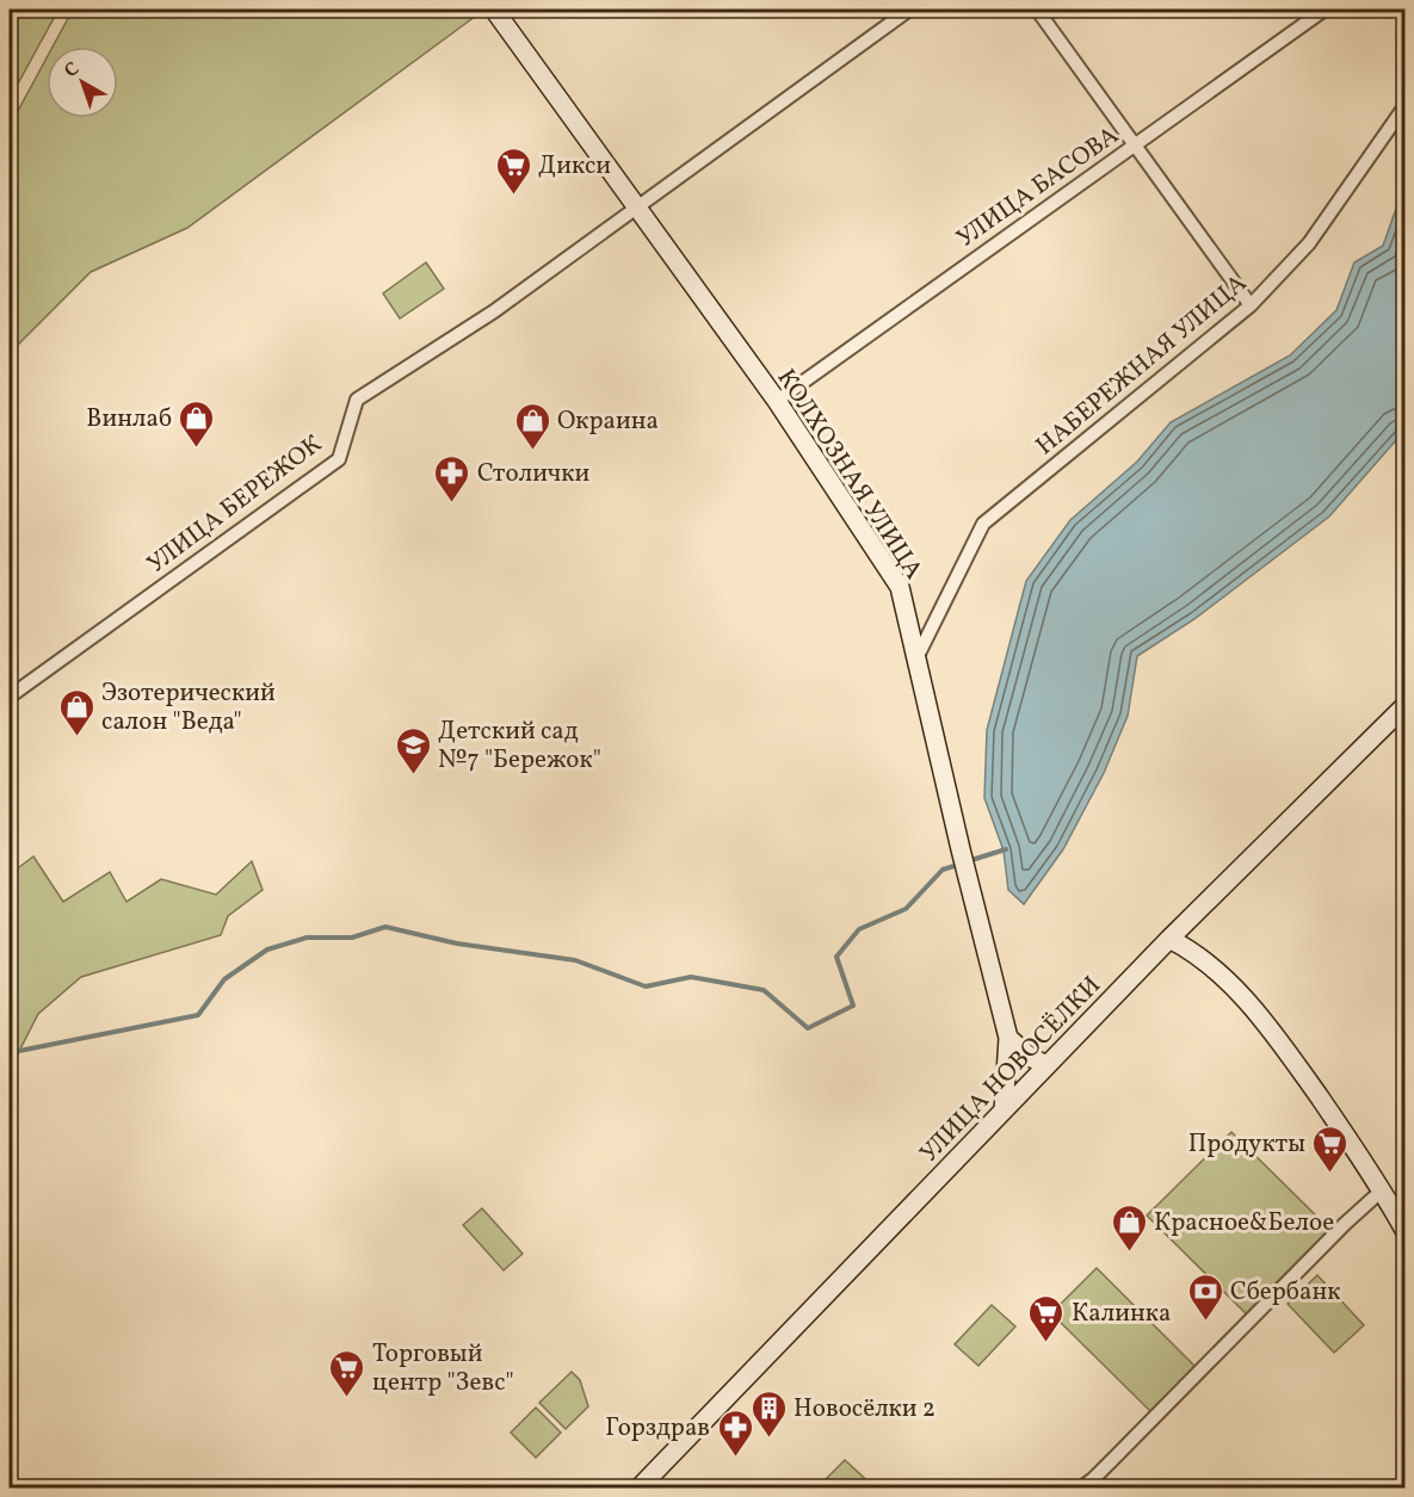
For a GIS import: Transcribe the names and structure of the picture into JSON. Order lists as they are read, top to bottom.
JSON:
{
  "streets": {
    "street": [
      "УЛИЦА БАСОВА",
      "НАБЕРЕЖНАЯ УЛИЦА",
      "КОЛХОЗНАЯ УЛИЦА",
      "УЛИЦА БЕРЕЖОК",
      "УЛИЦА НОВОСЁЛКИ"
    ]
  },
  "crossings": [
    ["УЛИЦА БАСОВА", "КОЛХОЗНАЯ УЛИЦА"],
    ["НАБЕРЕЖНАЯ УЛИЦА", "КОЛХОЗНАЯ УЛИЦА"],
    ["КОЛХОЗНАЯ УЛИЦА", "УЛИЦА БЕРЕЖОК"],
    ["КОЛХОЗНАЯ УЛИЦА", "УЛИЦА НОВОСЁЛКИ"]
  ],
  "places": {
    "supermarket": [
      "Дикси",
      "Продукты",
      "Калинка",
      "Торговый центр \"Зевс\""
    ],
    "shop": [
      "Винлаб",
      "Окраина",
      "Эзотерический салон \"Веда\"",
      "Красное&Белое"
    ],
    "pharmacy": ["Столички", "Горздрав"],
    "school or university": ["Детский сад №7 \"Бережок\""],
    "bank": ["Сбербанк"],
    "building": ["Новосёлки 2"]
  },
  "north": "top left"
}
